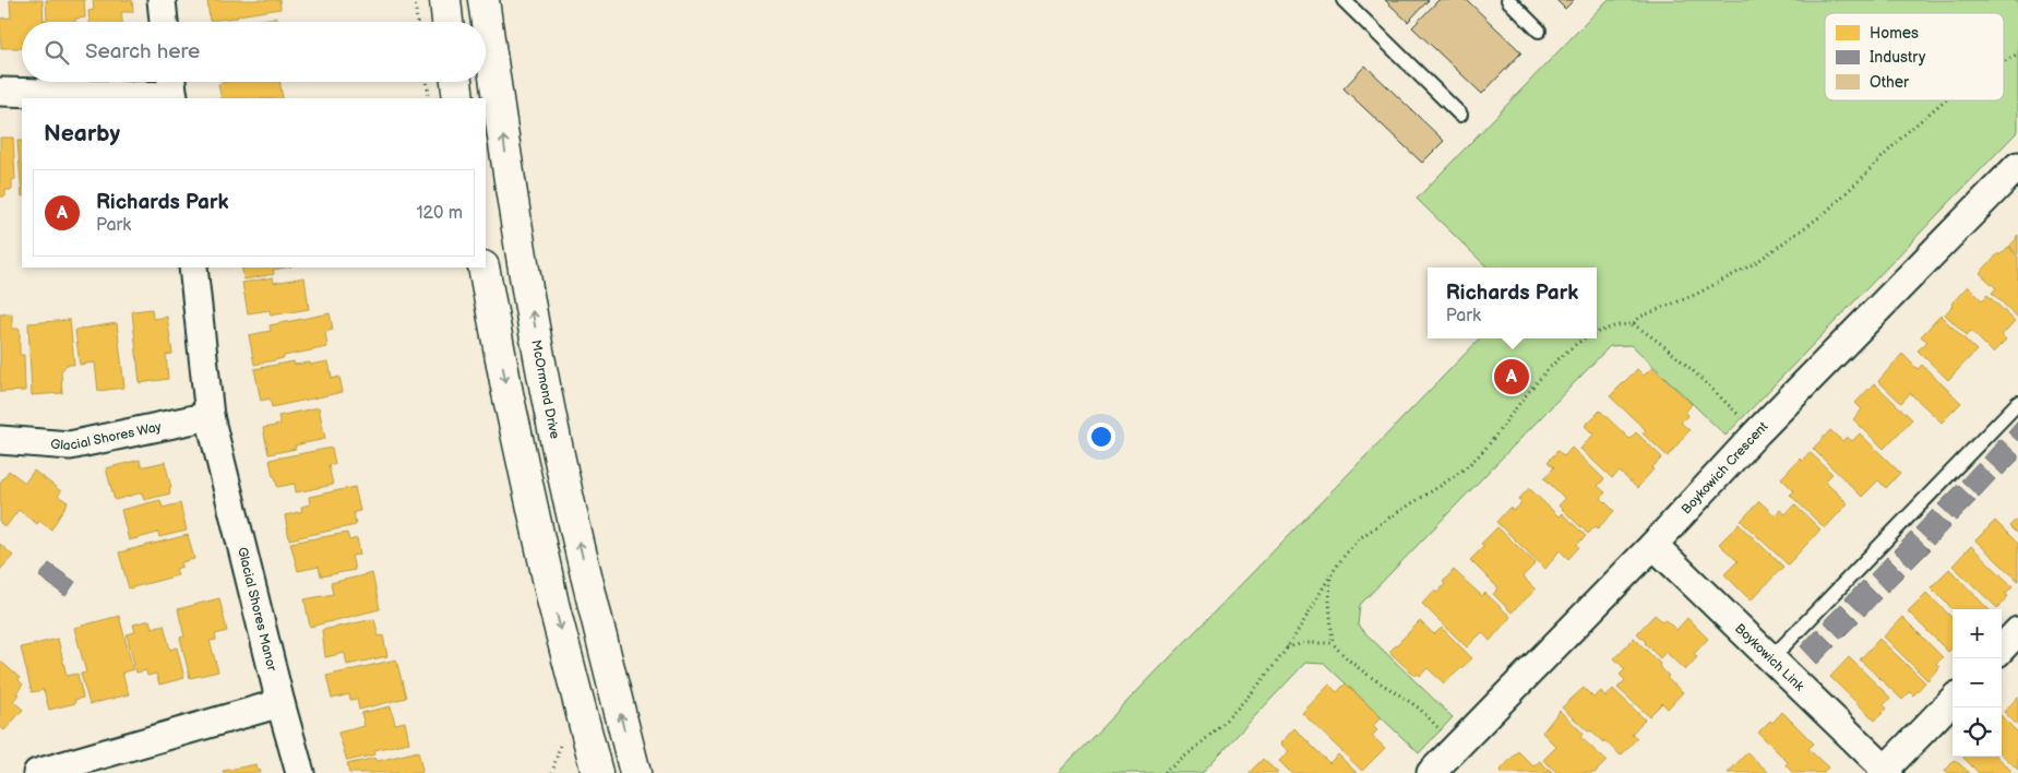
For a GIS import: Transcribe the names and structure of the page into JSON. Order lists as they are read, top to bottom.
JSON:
{
  "streets": {
    "main road": ["McOrmond Drive"],
    "street": [
      "Glacial Shores Way",
      "Boykowich Crescent",
      "Glacial Shores Manor",
      "Boykowich Link"
    ]
  },
  "crossings": [
    ["Glacial Shores Way", "Glacial Shores Manor"],
    ["Boykowich Crescent", "Boykowich Link"]
  ],
  "legend": ["Homes", "Industry", "Other"],
  "page": {
    "search": "Search here",
    "heading": "Nearby",
    "list": [
      {
        "mark": "A",
        "name": "Richards Park",
        "note": "Park",
        "value": "120 m"
      }
    ],
    "popup": ["Richards Park", "Park"],
    "pins": "A",
    "map_buttons": ["+", "−"]
  }
}
